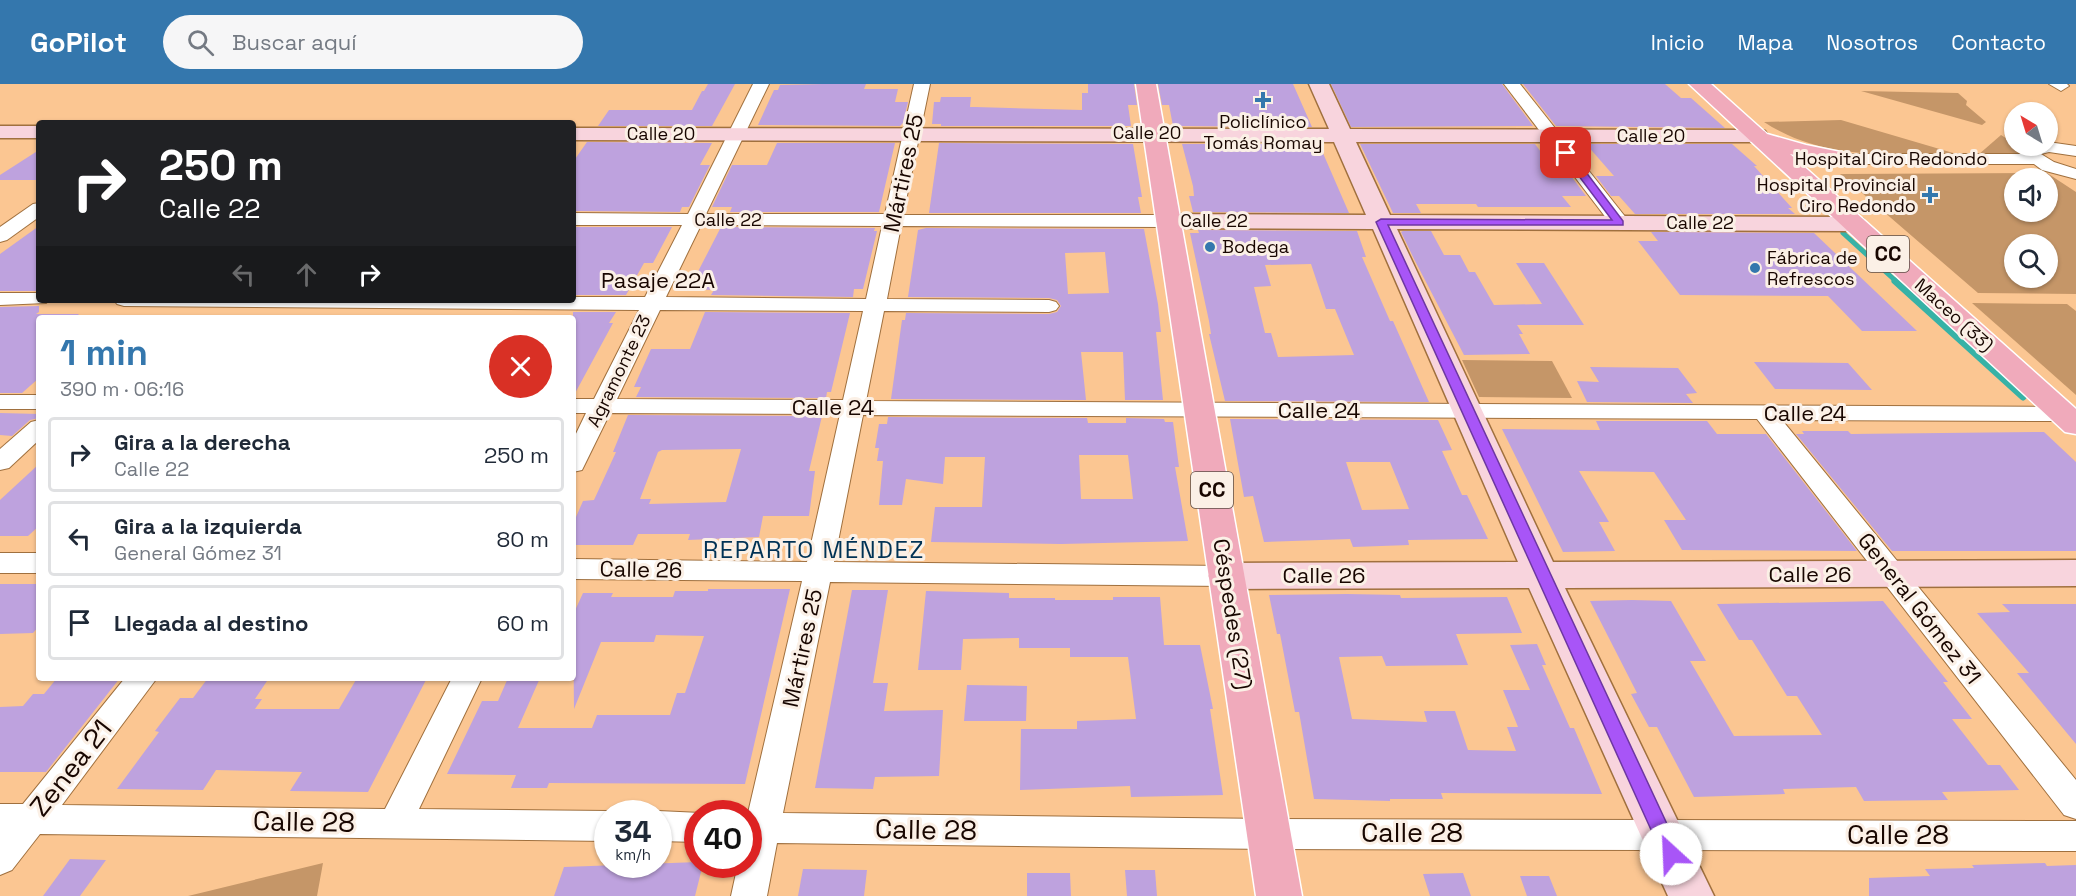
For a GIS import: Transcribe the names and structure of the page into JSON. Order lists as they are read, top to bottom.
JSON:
{
  "streets": {
    "main road": ["CC", "Maceo (33)", "Céspedes (27)"],
    "street": [
      "Calle 20",
      "Hospital Ciro Redondo",
      "Mártires 25",
      "Calle 22",
      "Pasaje 22A",
      "Agramonte 23",
      "Calle 24",
      "Calle 26",
      "General Gómez 31",
      "Zenea 21",
      "Calle 28"
    ]
  },
  "crossings": [
    ["Calle 20", "Mártires 25"],
    ["Calle 20", "Maceo (33)"],
    ["Calle 20", "Agramonte 23"],
    ["Calle 20", "Céspedes (27)"],
    ["Hospital Ciro Redondo", "Maceo (33)"],
    ["Mártires 25", "Calle 22"],
    ["Mártires 25", "Pasaje 22A"],
    ["Mártires 25", "Calle 24"],
    ["Mártires 25", "Calle 26"],
    ["Calle 22", "Maceo (33)"],
    ["Calle 22", "Agramonte 23"],
    ["Calle 22", "Céspedes (27)"],
    ["Pasaje 22A", "Agramonte 23"],
    ["Maceo (33)", "Calle 24"],
    ["Agramonte 23", "Calle 24"],
    ["Calle 24", "General Gómez 31"],
    ["Calle 24", "Céspedes (27)"],
    ["Calle 26", "General Gómez 31"],
    ["Calle 26", "Céspedes (27)"],
    ["Céspedes (27)", "Calle 28"],
    ["Zenea 21", "Calle 28"]
  ],
  "districts": ["REPARTO MÉNDEZ"],
  "places": {
    "health": ["Policlínico Tomás Romay", "Hospital Provincial Ciro Redondo"],
    "other": ["Bodega", "Fábrica de Refrescos"]
  },
  "north": "top left",
  "page": {
    "header": "GoPilot",
    "search": "Buscar aquí",
    "nav": [
      "Inicio",
      "Mapa",
      "Nosotros",
      "Contacto"
    ],
    "turn": ["250 m", "Calle 22"],
    "heading": ["1 min", "390 m · 06:16"],
    "list": [
      {
        "name": "Gira a la derecha",
        "note": "Calle 22",
        "value": "250 m"
      },
      {
        "name": "Gira a la izquierda",
        "note": "General Gómez 31",
        "value": "80 m"
      },
      {
        "name": "Llegada al destino",
        "value": "60 m"
      }
    ],
    "speed": "34 km/h",
    "limit": "40"
  }
}
